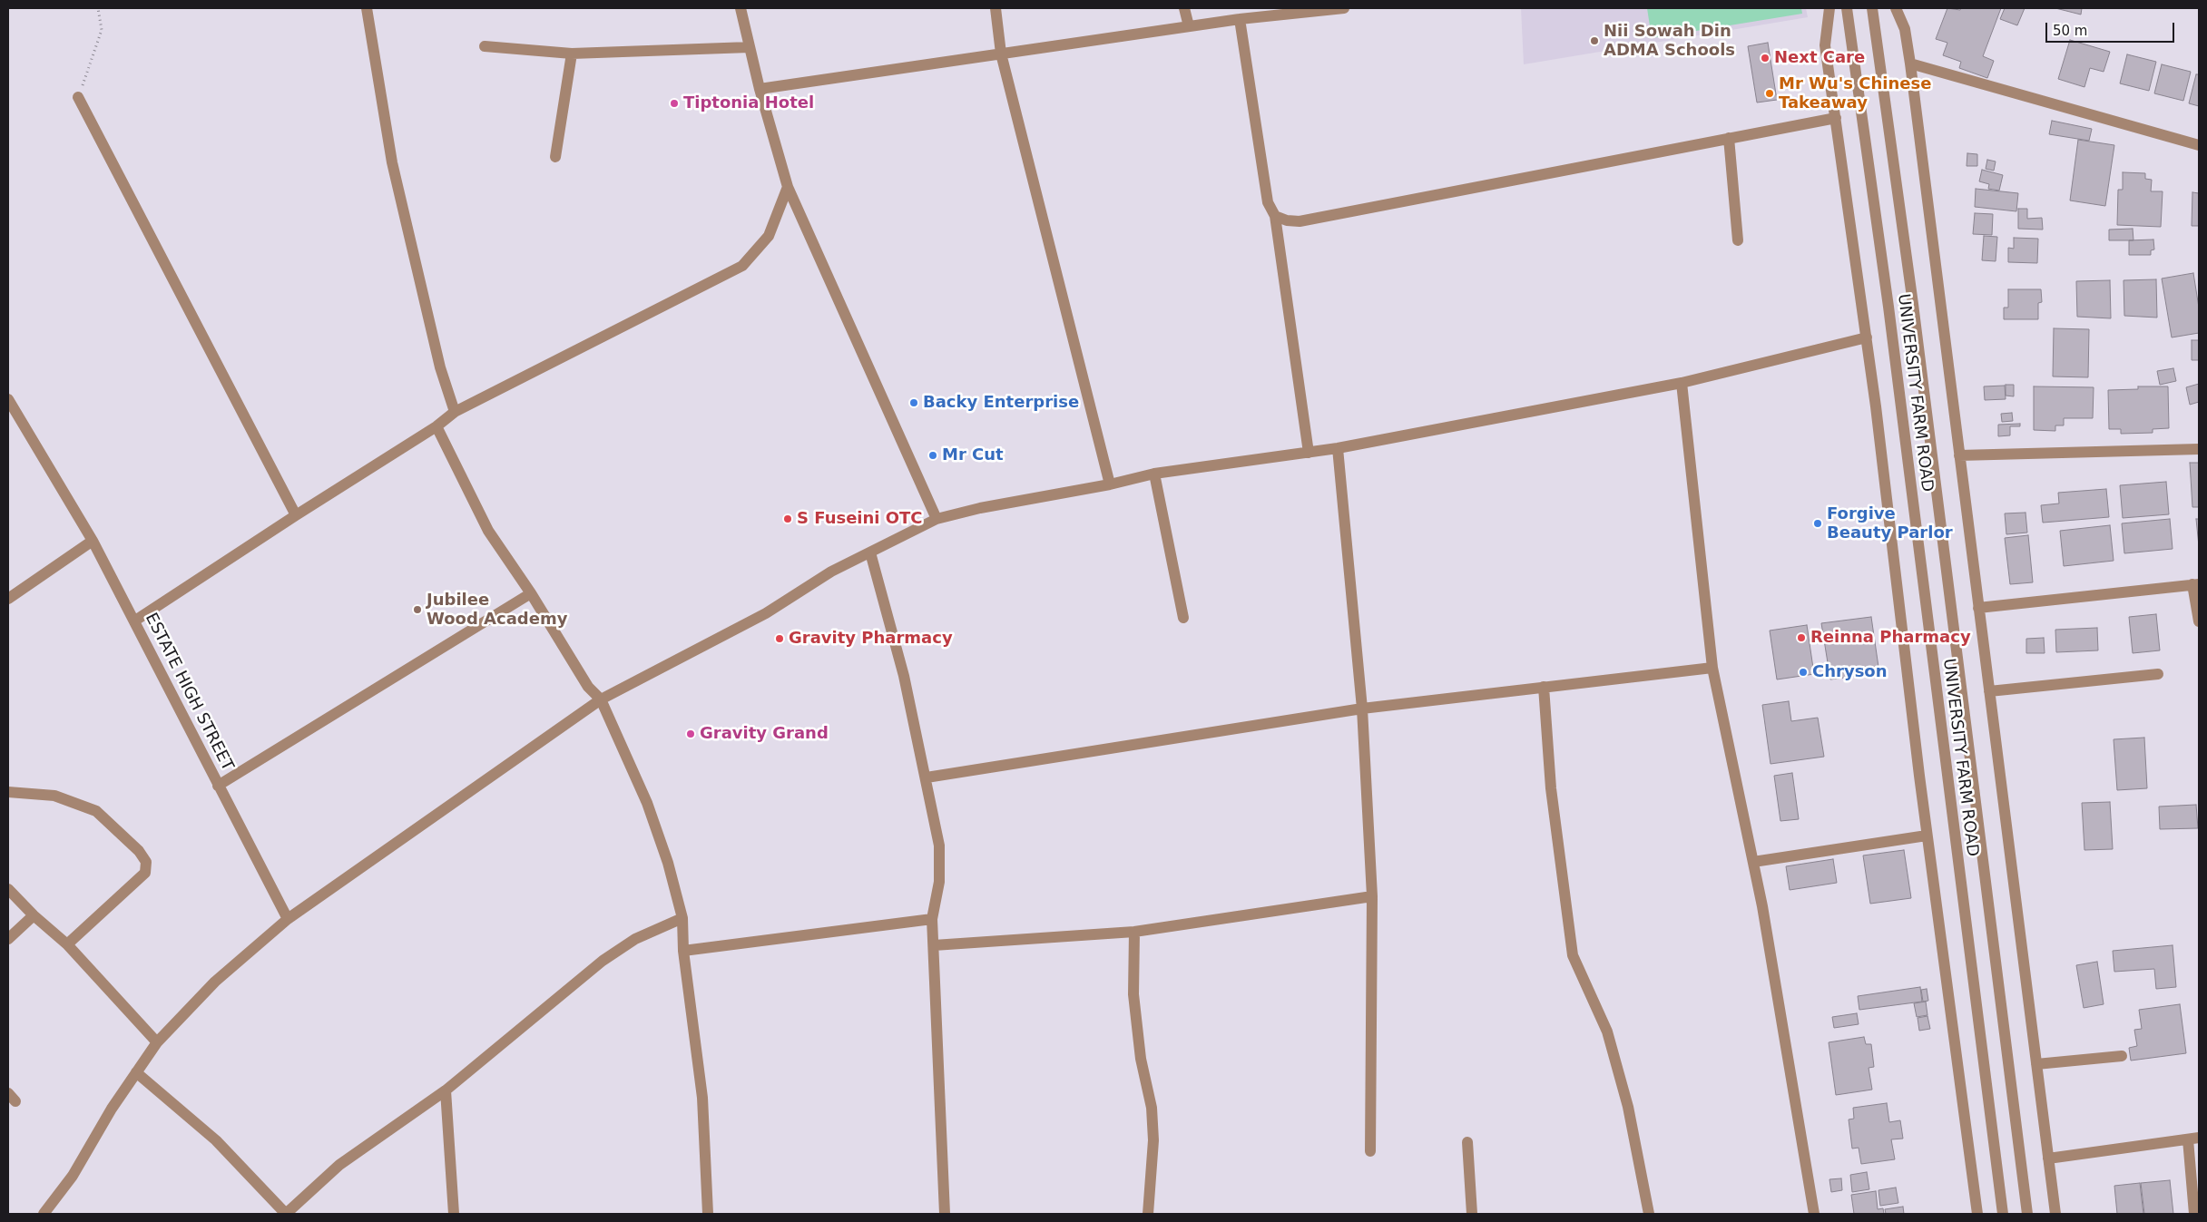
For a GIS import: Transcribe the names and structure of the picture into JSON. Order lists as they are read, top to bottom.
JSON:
{
  "streets": {
    "street": ["UNIVERSITY FARM ROAD", "ESTATE HIGH STREET"]
  },
  "places": [
    "Nii Sowah Din ADMA Schools",
    "Next Care",
    "Mr Wu's Chinese Takeaway",
    "Tiptonia Hotel",
    "Backy Enterprise",
    "Mr Cut",
    "S Fuseini OTC",
    "Forgive Beauty Parlor",
    "Jubilee Wood Academy",
    "Reinna Pharmacy",
    "Gravity Pharmacy",
    "Chryson",
    "Gravity Grand"
  ],
  "scale_bar": "50 m"
}
